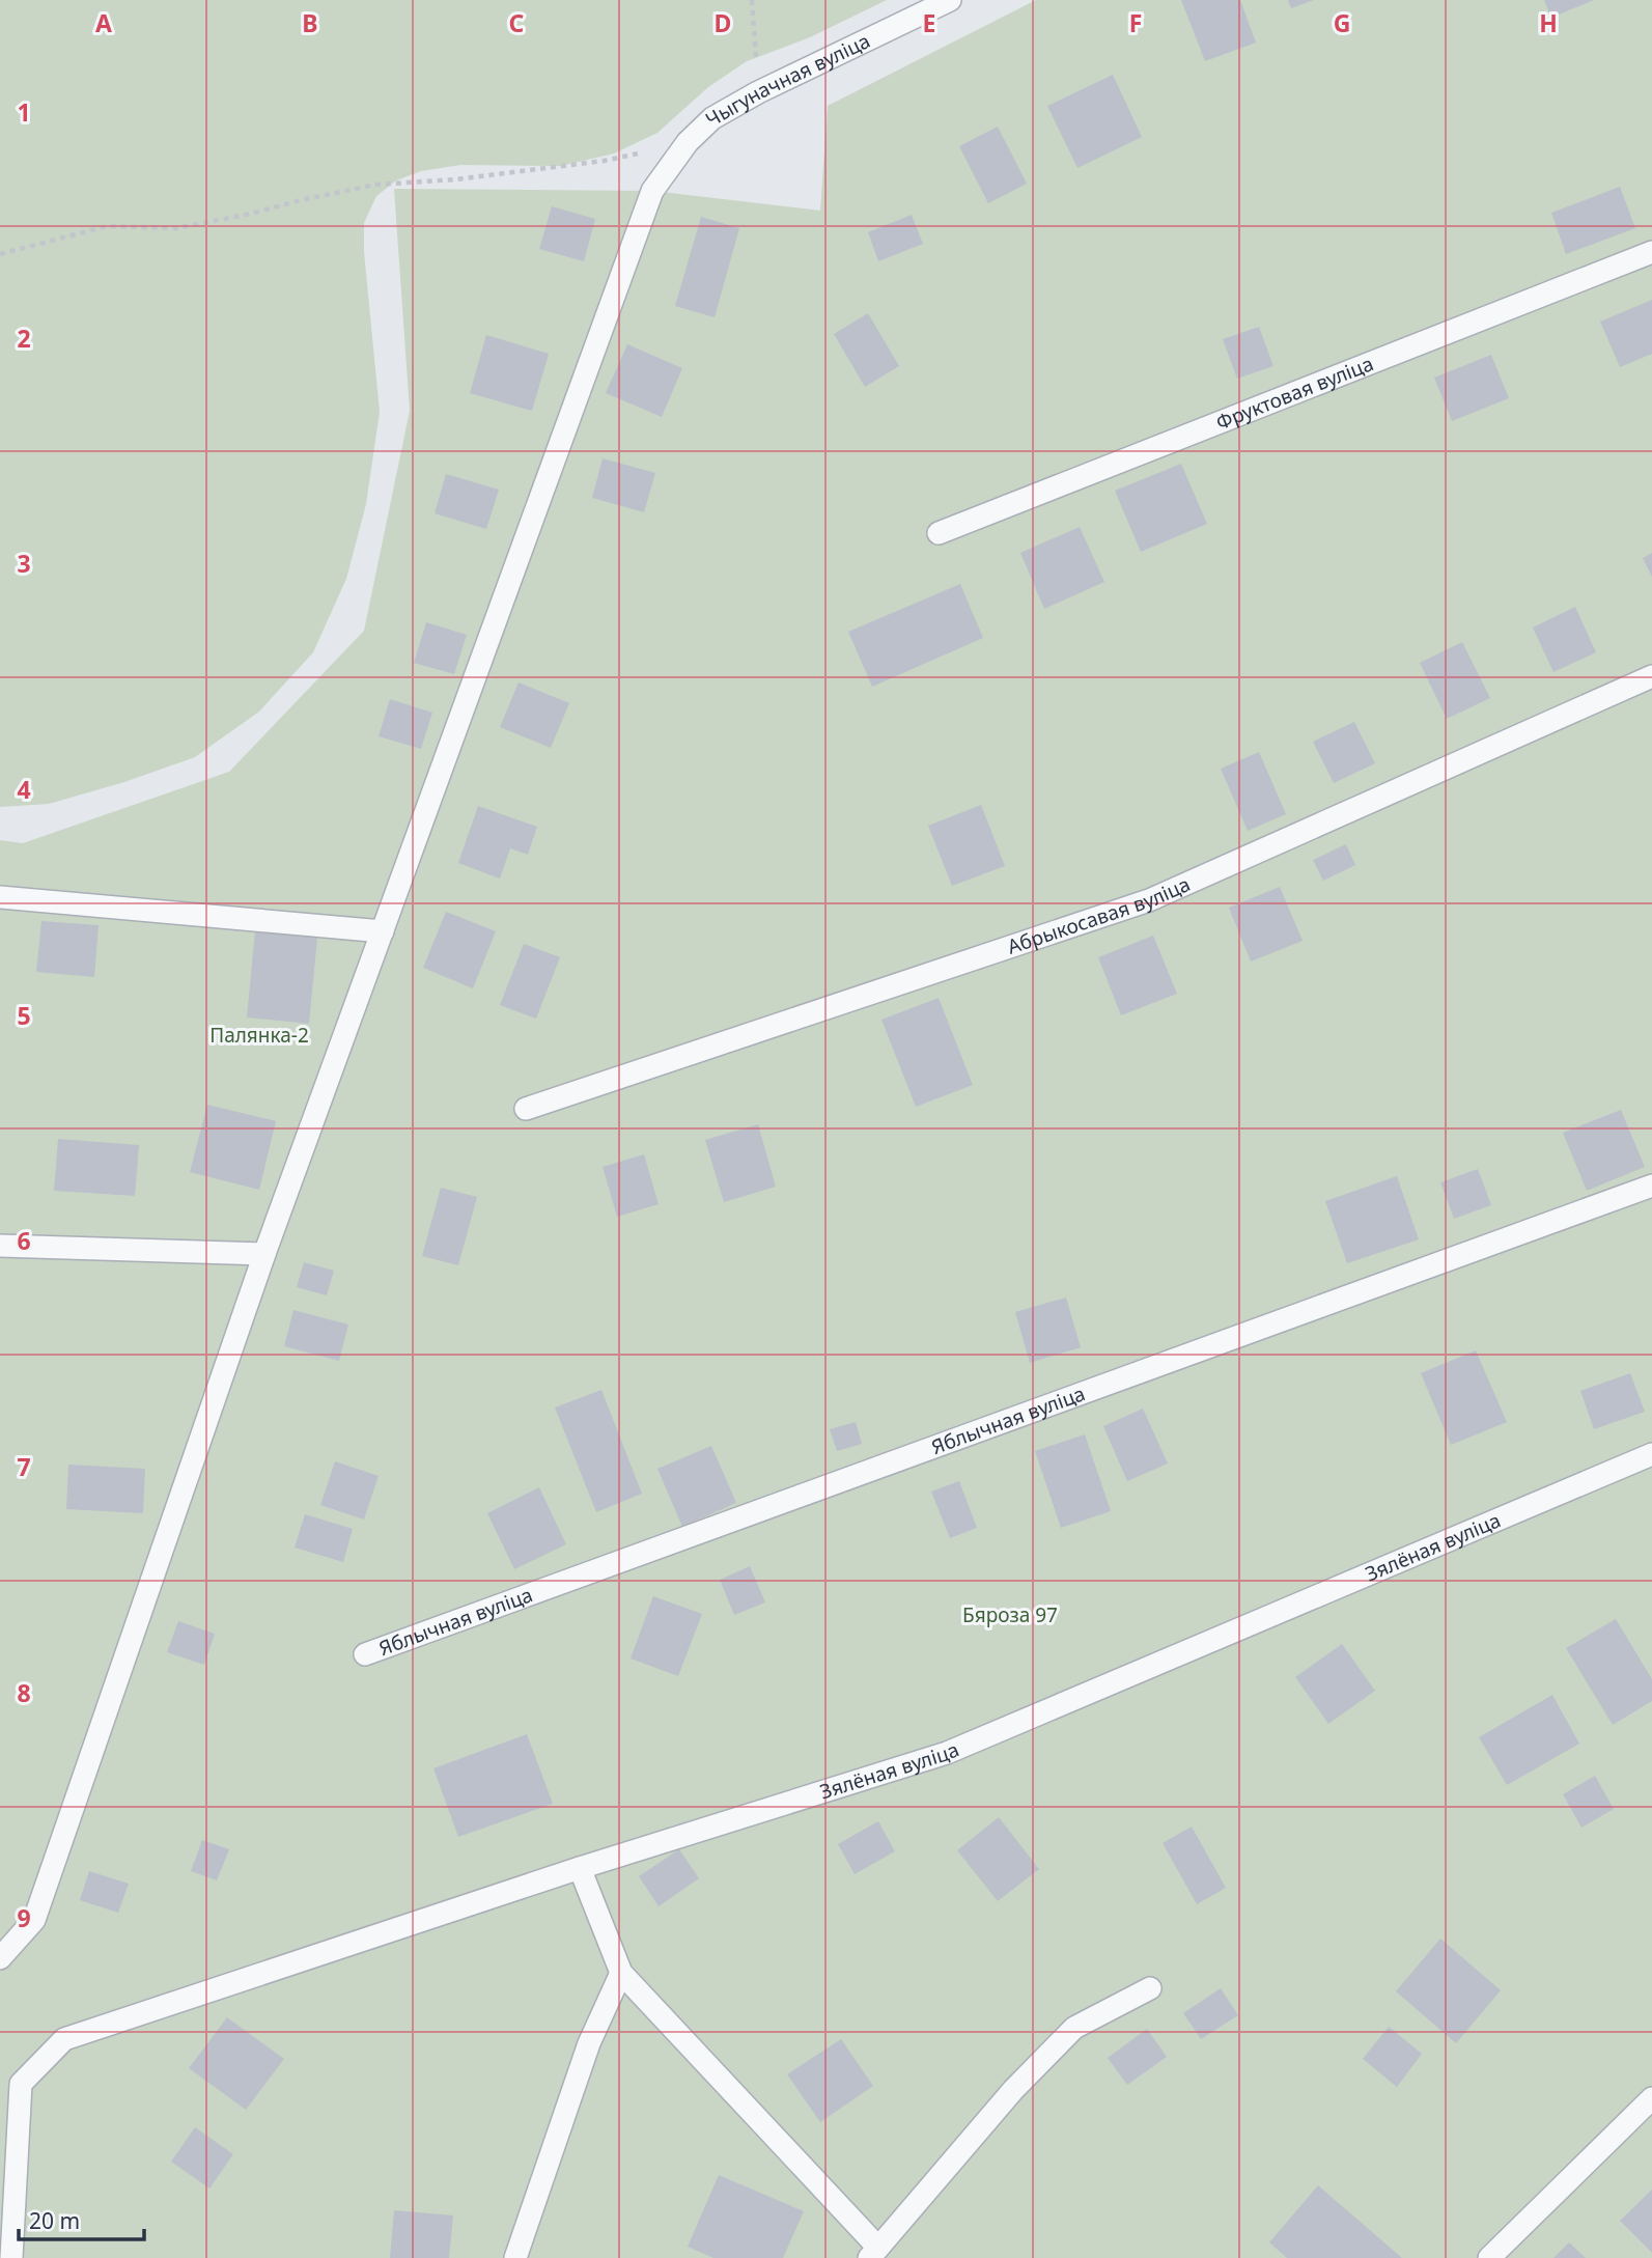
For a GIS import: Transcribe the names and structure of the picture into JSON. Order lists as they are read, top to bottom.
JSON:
{
  "streets": {
    "lane": [
      "Чыгуначная вуліца",
      "Фруктовая вуліца",
      "Абрыкосавая вуліца",
      "Яблычная вуліца",
      "Зялёная вуліца"
    ]
  },
  "parks": ["Палянка-2", "Бяроза 97"],
  "scale_bar": "20 m",
  "grid": {
    "columns": [
      "A",
      "B",
      "C",
      "D",
      "E",
      "F",
      "G",
      "H"
    ],
    "rows": [
      "1",
      "2",
      "3",
      "4",
      "5",
      "6",
      "7",
      "8",
      "9"
    ]
  }
}
